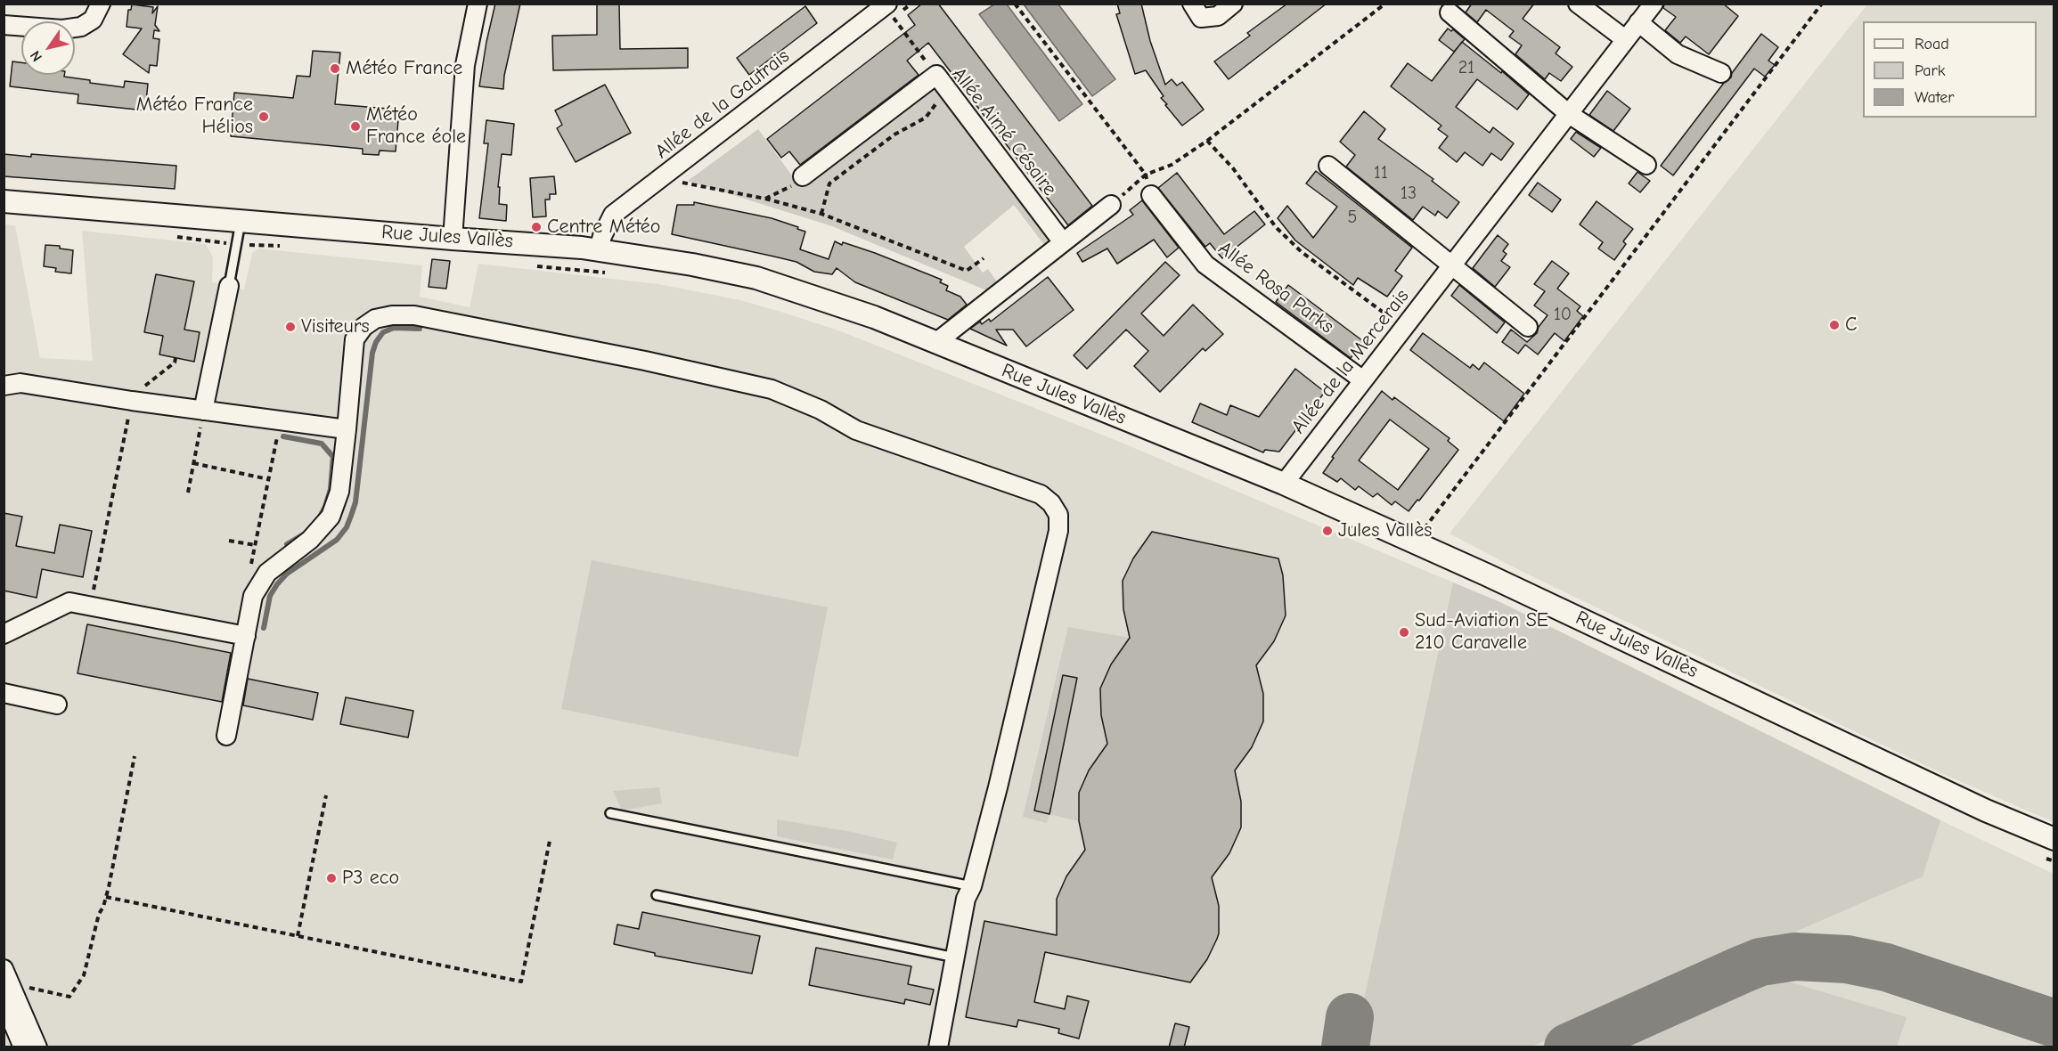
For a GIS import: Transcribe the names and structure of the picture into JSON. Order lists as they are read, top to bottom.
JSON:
{
  "streets": {
    "street": [
      "Allée de la Gautrais",
      "Allée Aimé Césaire",
      "Rue Jules Vallès",
      "Allée Rosa Parks",
      "Allée de la Mercerais"
    ]
  },
  "crossings": [
    ["Allée de la Gautrais", "Rue Jules Vallès"],
    ["Rue Jules Vallès", "Allée de la Mercerais"],
    ["Allée Rosa Parks", "Allée de la Mercerais"]
  ],
  "places": [
    "Météo France",
    "Météo France Hélios",
    "Météo France éole",
    "Centre Météo",
    "C",
    "Visiteurs",
    "Jules Vallès",
    "Sud-Aviation SE 210 Caravelle",
    "P3 eco"
  ],
  "house_numbers": [
    "21",
    "11",
    "13",
    "5",
    "10"
  ],
  "legend": ["Road", "Park", "Water"],
  "north": "bottom left"
}
